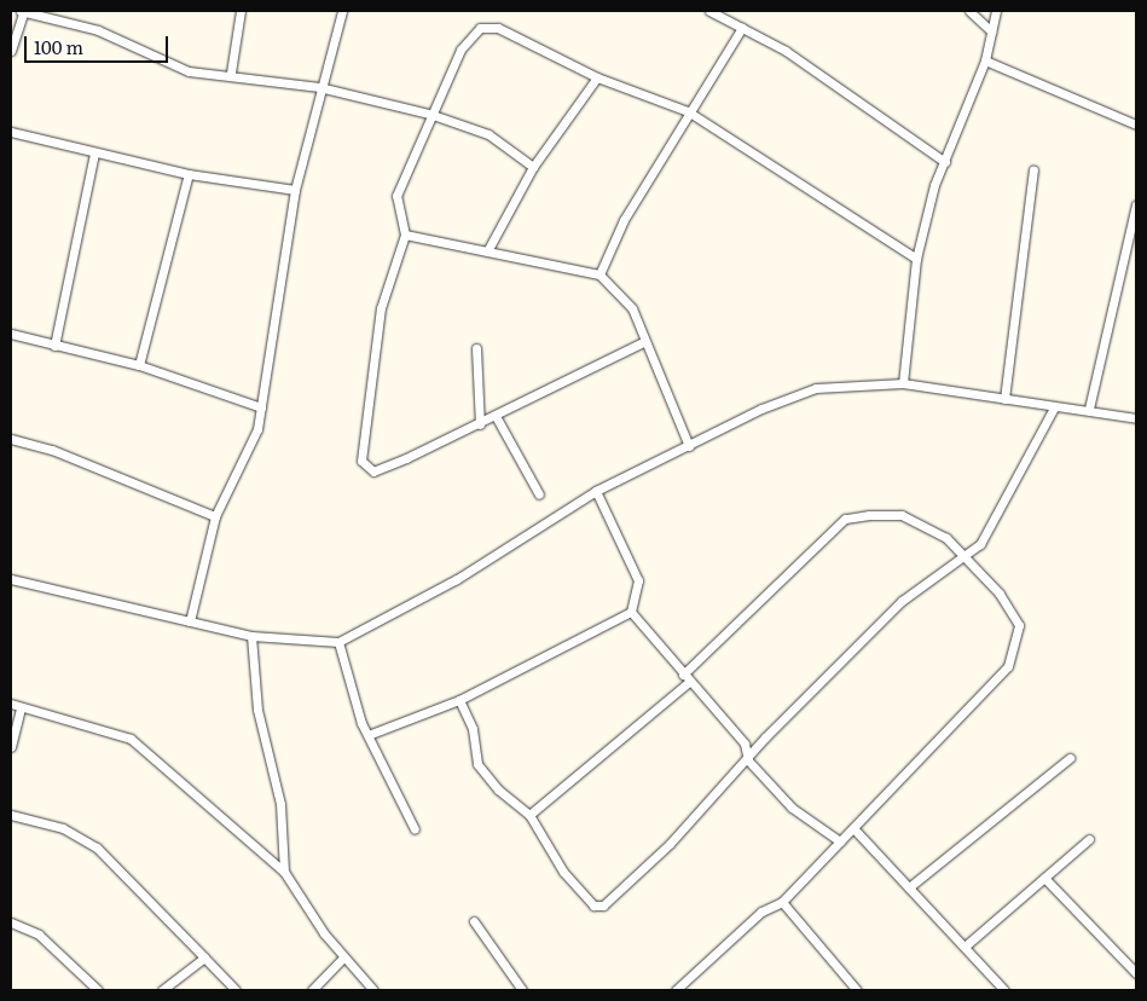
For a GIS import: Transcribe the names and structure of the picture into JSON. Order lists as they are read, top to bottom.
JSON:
{
  "scale_bar": "100 m"
}
